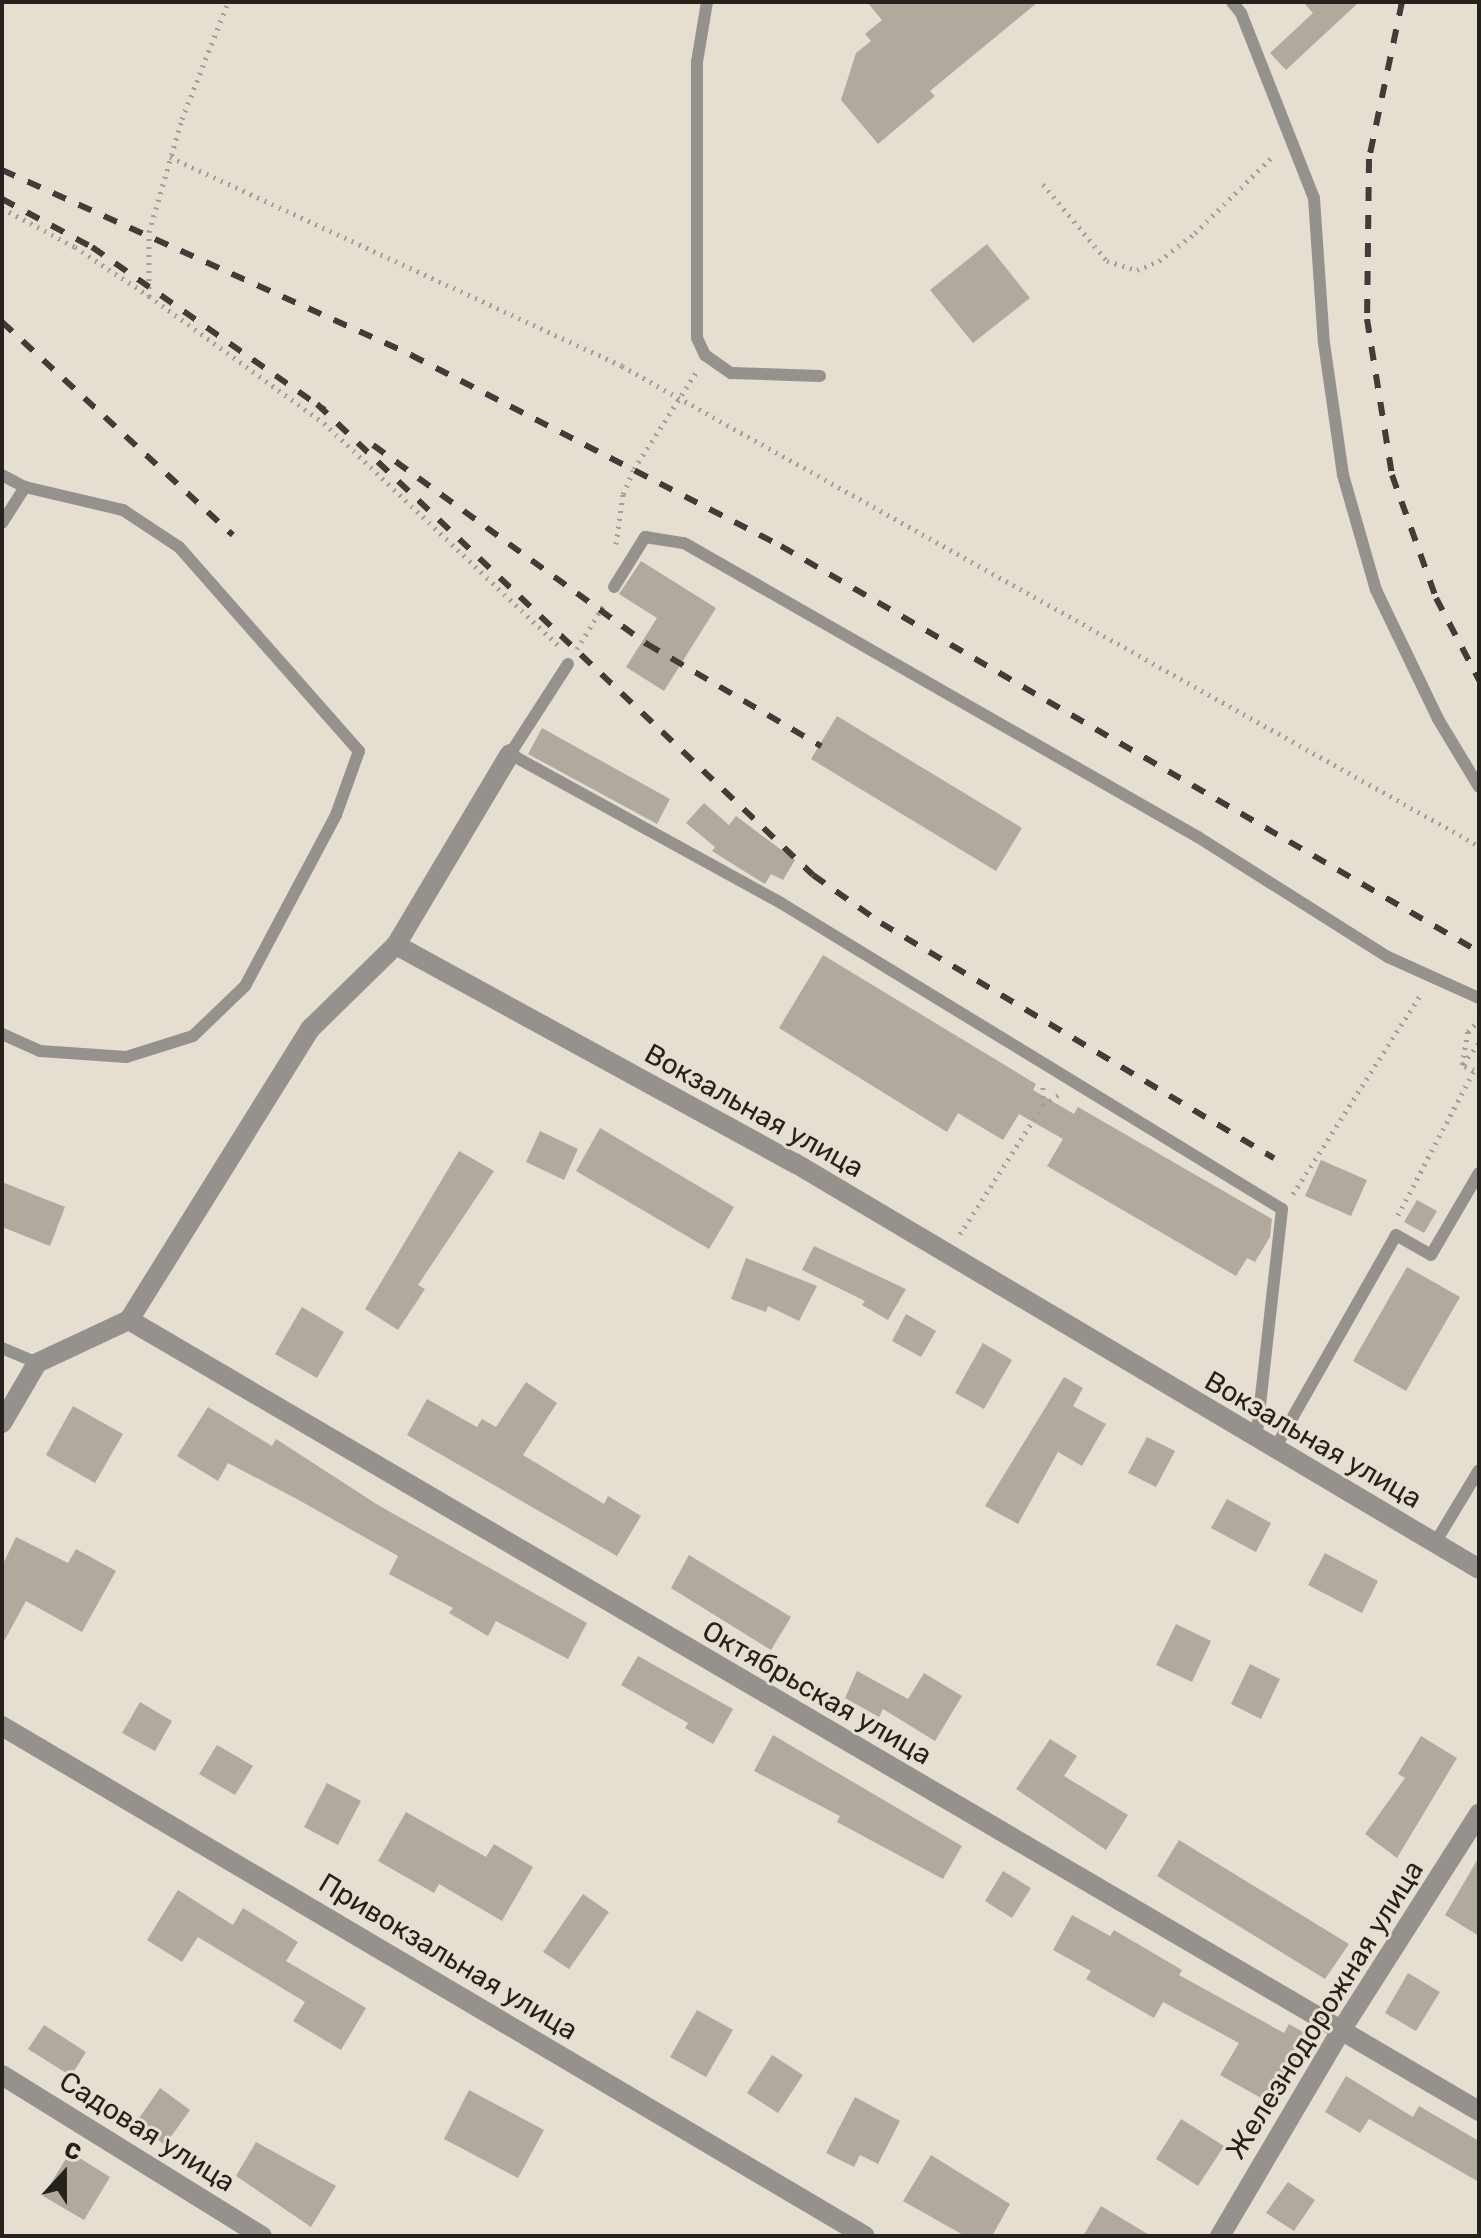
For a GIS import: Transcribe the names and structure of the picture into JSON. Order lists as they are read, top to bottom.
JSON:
{
  "streets": {
    "street": [
      "Вокзальная улица",
      "Октябрьская улица",
      "Привокзальная улица",
      "Железнодорожная улица",
      "Садовая улица"
    ]
  },
  "crossings": [
    ["Октябрьская улица", "Железнодорожная улица"]
  ],
  "north": "top"
}
